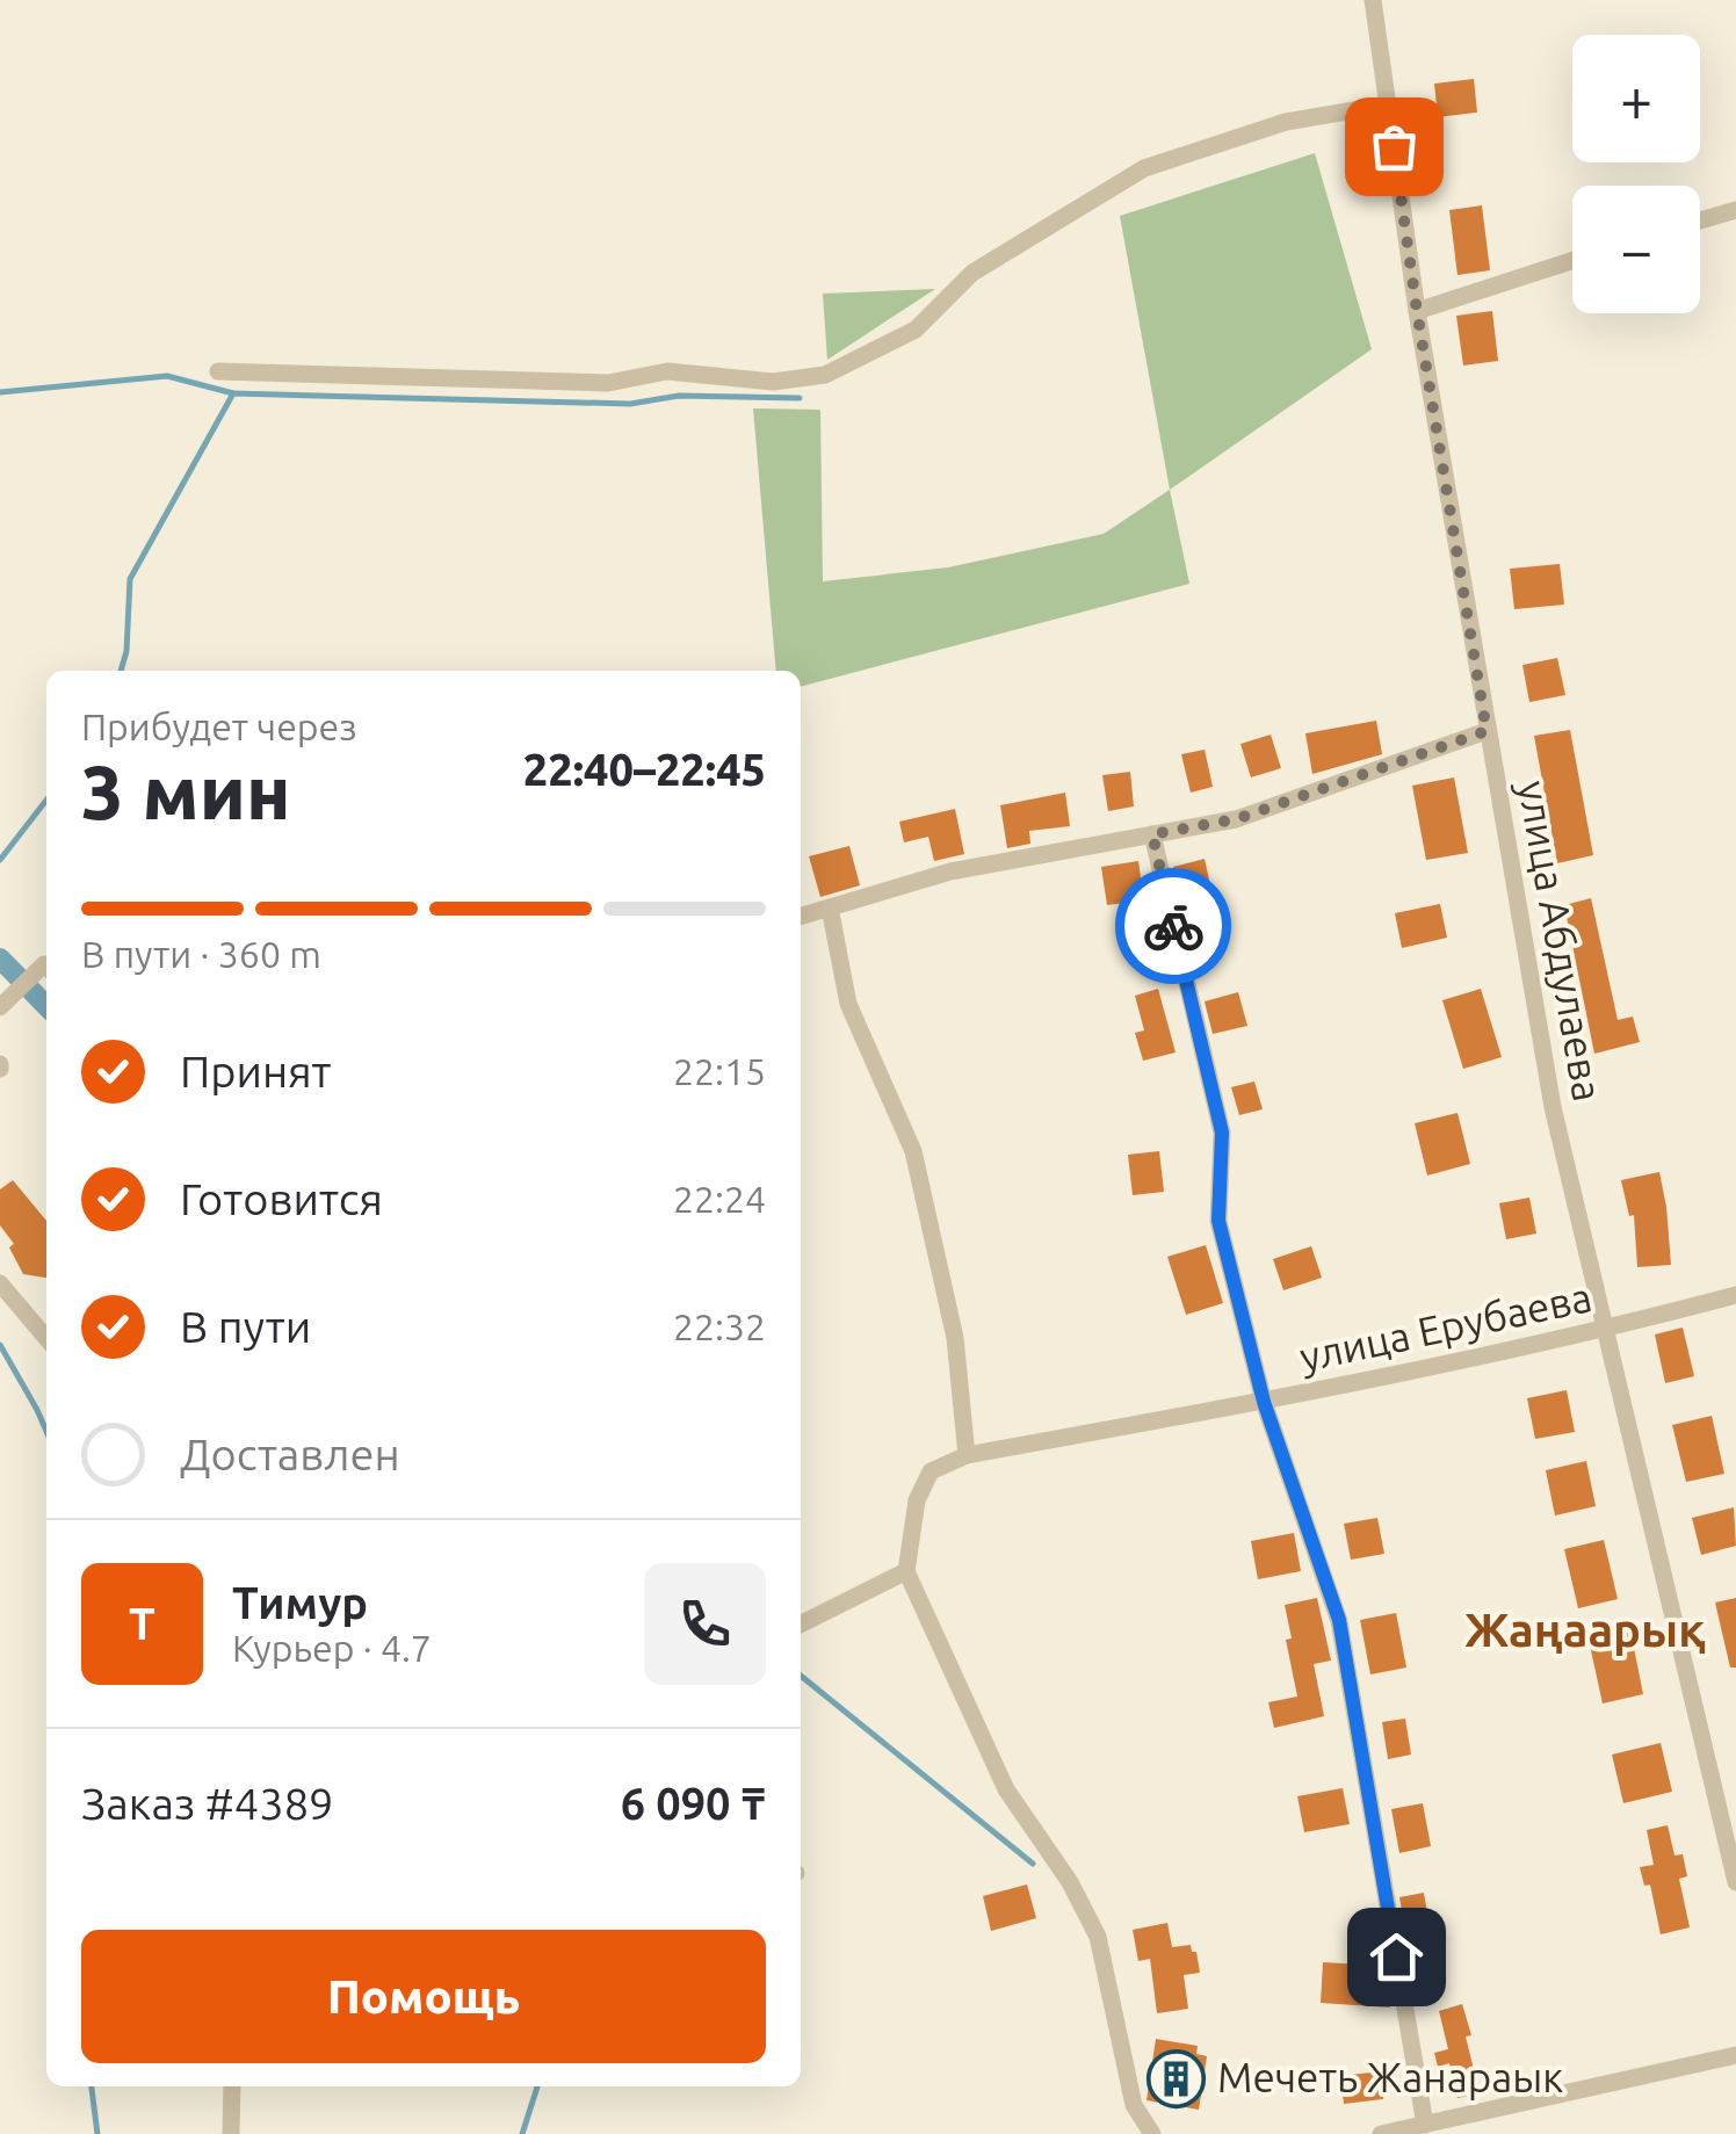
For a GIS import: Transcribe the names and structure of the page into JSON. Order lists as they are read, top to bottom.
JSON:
{
  "streets": {
    "street": ["улица Абдулаева", "улица Ерубаева"]
  },
  "crossings": [
    ["улица Абдулаева", "улица Ерубаева"]
  ],
  "districts": ["Жаңаарық"],
  "places": {
    "building": ["Мечеть Жанараык"]
  },
  "page": {
    "map_buttons": ["+", "−"],
    "heading": ["3 мин", "Прибудет через", "22:40–22:45"],
    "panel": [
      "Тимур",
      "Курьер · 4.7",
      "Заказ #4389",
      "6 090 ₸"
    ],
    "bar": "В пути · 360 m",
    "list": [
      ["Принят", "22:15"],
      ["Готовится", "22:24"],
      ["В пути", "22:32"],
      "Доставлен"
    ],
    "round": "Т",
    "buttons": "Помощь"
  }
}
